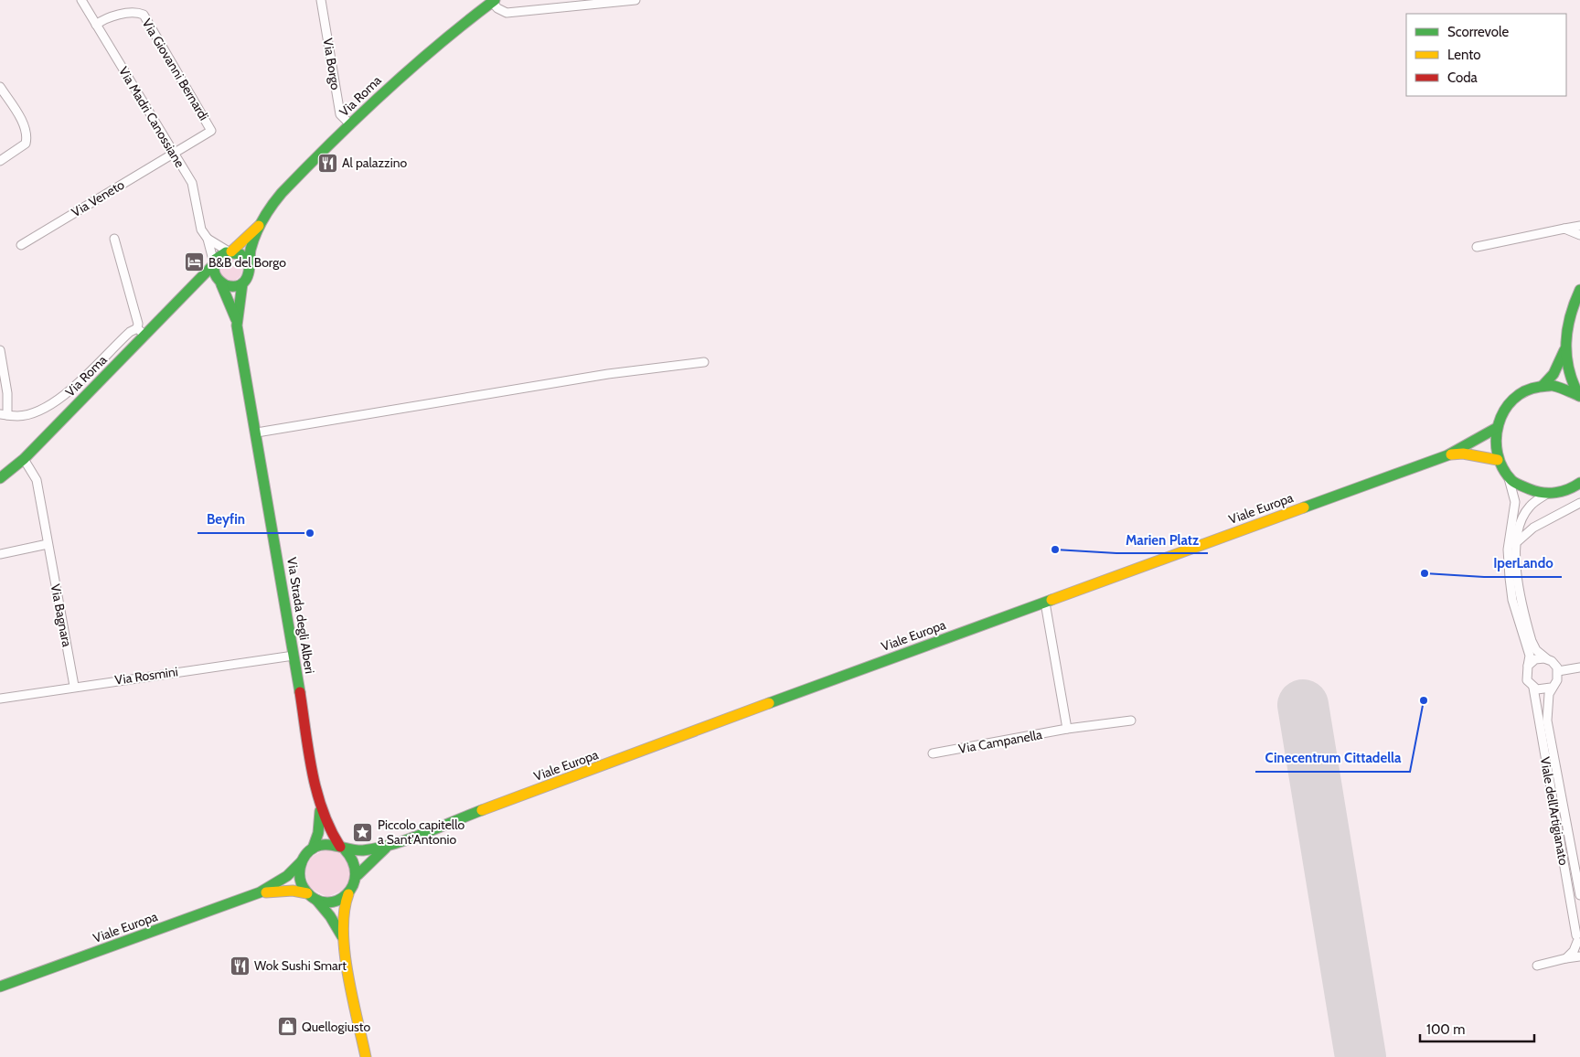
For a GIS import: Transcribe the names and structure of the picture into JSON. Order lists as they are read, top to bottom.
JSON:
{
  "streets": {
    "main road": ["Via Roma", "Viale Europa", "Via Strada degli Alberi"],
    "street": [
      "Via Borgo",
      "Via Giovanni Bernardi",
      "Via Madri Canossiane",
      "Via Veneto",
      "Via Bagnara",
      "Via Rosmini",
      "Via Campanella",
      "Viale dell'Artigianato"
    ]
  },
  "crossings": [
    ["Via Borgo", "Via Roma"],
    ["Via Giovanni Bernardi", "Via Madri Canossiane"],
    ["Via Giovanni Bernardi", "Via Veneto"],
    ["Via Roma", "Via Madri Canossiane"],
    ["Via Roma", "Via Bagnara"],
    ["Via Roma", "Via Strada degli Alberi"],
    ["Via Madri Canossiane", "Via Veneto"],
    ["Via Madri Canossiane", "Via Strada degli Alberi"],
    ["Viale Europa", "Via Strada degli Alberi"],
    ["Via Bagnara", "Via Rosmini"],
    ["Via Strada degli Alberi", "Via Rosmini"]
  ],
  "places": {
    "restaurant": ["Al palazzino", "Wok Sushi Smart"],
    "hotel": ["B&B del Borgo"],
    "other": [
      "Beyfin",
      "Marien Platz",
      "IperLando",
      "Cinecentrum Cittadella"
    ],
    "place": ["Piccolo capitello a Sant'Antonio"],
    "shop": ["Quellogiusto"]
  },
  "legend": ["Scorrevole", "Lento", "Coda"],
  "scale_bar": "100 m"
}
